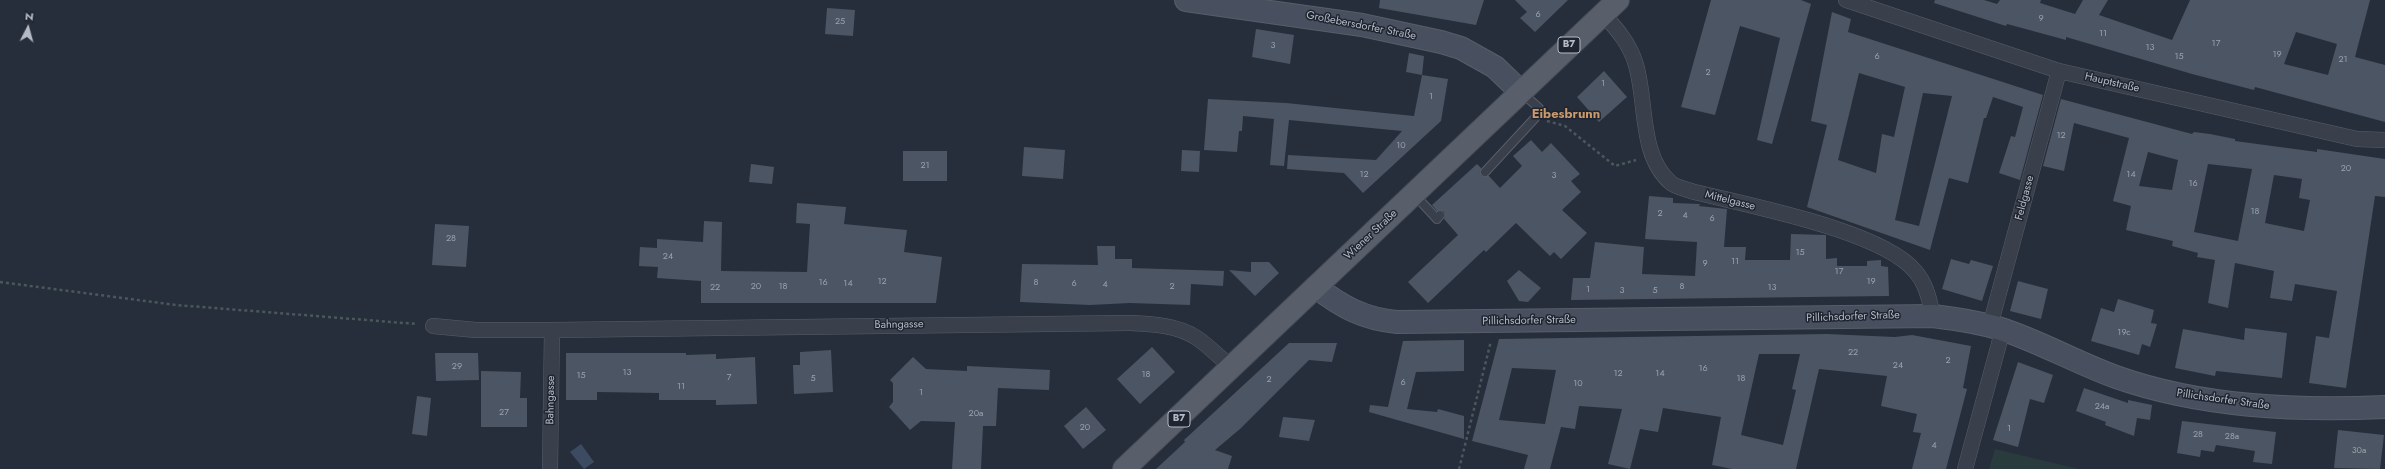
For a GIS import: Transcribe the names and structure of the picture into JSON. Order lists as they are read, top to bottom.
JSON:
{
  "streets": {
    "main road": [
      "Großebersdorfer Straße",
      "B7",
      "Wiener Straße",
      "Pillichsdorfer Straße"
    ],
    "street": [
      "Hauptstraße",
      "Feldgasse",
      "Mittelgasse",
      "Bahngasse"
    ]
  },
  "crossings": [
    ["Großebersdorfer Straße", "Wiener Straße"],
    ["Hauptstraße", "Feldgasse"],
    ["Feldgasse", "Pillichsdorfer Straße"],
    ["Mittelgasse", "Wiener Straße"],
    ["Mittelgasse", "Pillichsdorfer Straße"],
    ["Wiener Straße", "Pillichsdorfer Straße"],
    ["Wiener Straße", "Bahngasse"]
  ],
  "districts": ["Eibesbrunn"],
  "house_numbers": [
    "6",
    "9",
    "25",
    "11",
    "17",
    "3",
    "13",
    "19",
    "6",
    "15",
    "21",
    "2",
    "1",
    "1",
    "12",
    "10",
    "21",
    "20",
    "12",
    "14",
    "3",
    "16",
    "18",
    "2",
    "4",
    "6",
    "28",
    "15",
    "24",
    "11",
    "9",
    "17",
    "12",
    "19",
    "16",
    "8",
    "14",
    "6",
    "4",
    "20",
    "18",
    "2",
    "8",
    "22",
    "13",
    "1",
    "3",
    "5",
    "19c",
    "22",
    "2",
    "24",
    "29",
    "16",
    "13",
    "12",
    "14",
    "18",
    "15",
    "7",
    "5",
    "18",
    "2",
    "6",
    "10",
    "11",
    "1",
    "24a",
    "27",
    "20a",
    "20",
    "1",
    "28",
    "28a",
    "4",
    "30a"
  ],
  "north": "top"
}
